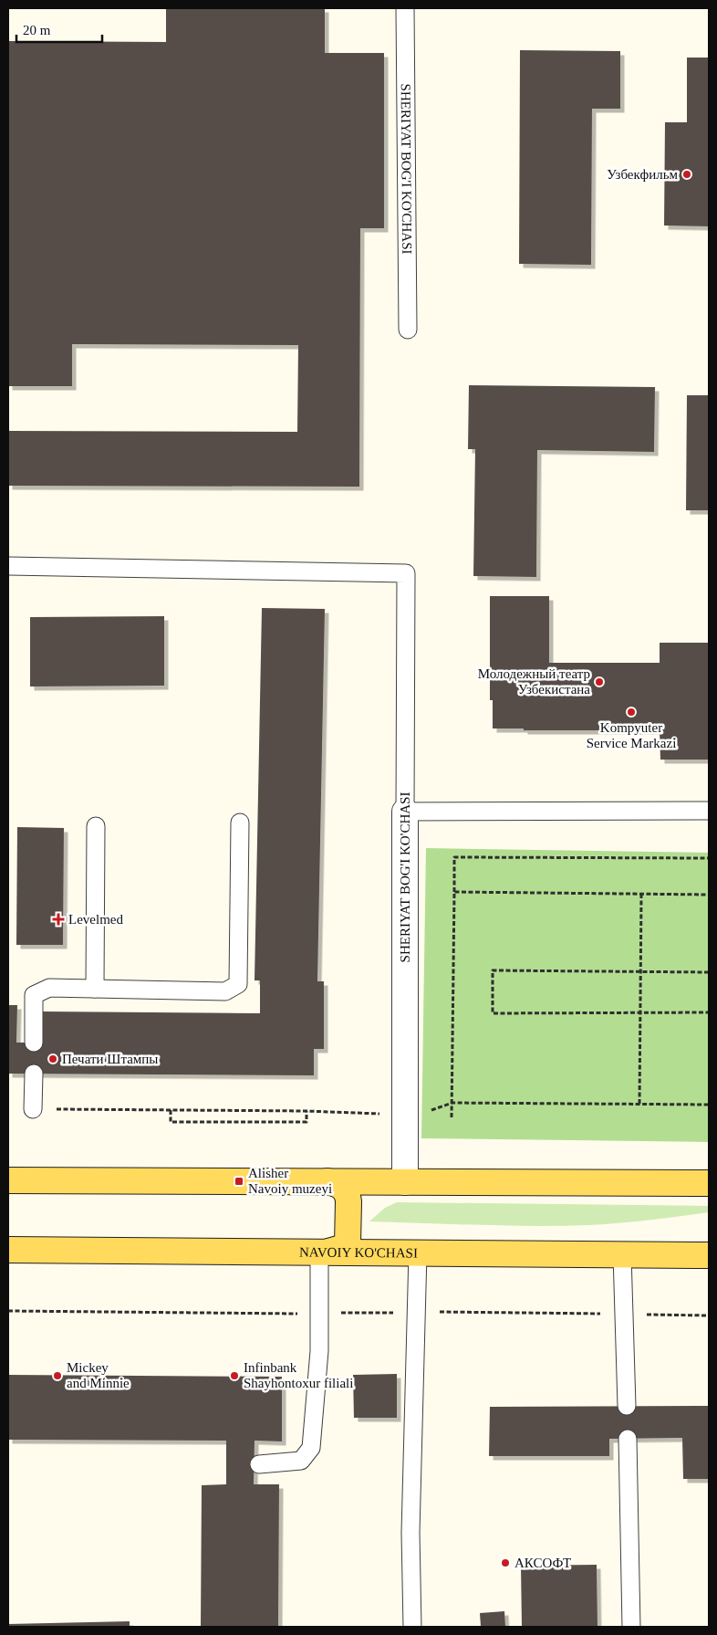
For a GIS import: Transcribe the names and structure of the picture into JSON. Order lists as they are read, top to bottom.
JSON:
{
  "streets": {
    "main road": ["NAVOIY KO'CHASI"],
    "street": ["SHERIYAT BOG'I KO'CHASI"]
  },
  "places": {
    "other": [
      "Узбекфильм",
      "Молодежный театр Узбекистана",
      "Kompyuter Service Markazi",
      "Печати Штампы",
      "Mickey and Minnie",
      "Infinbank Shayhontoxur filiali",
      "АКСОФТ"
    ],
    "health": ["Levelmed"],
    "transit": ["Alisher Navoiy muzeyi"]
  },
  "scale_bar": "20 m"
}
